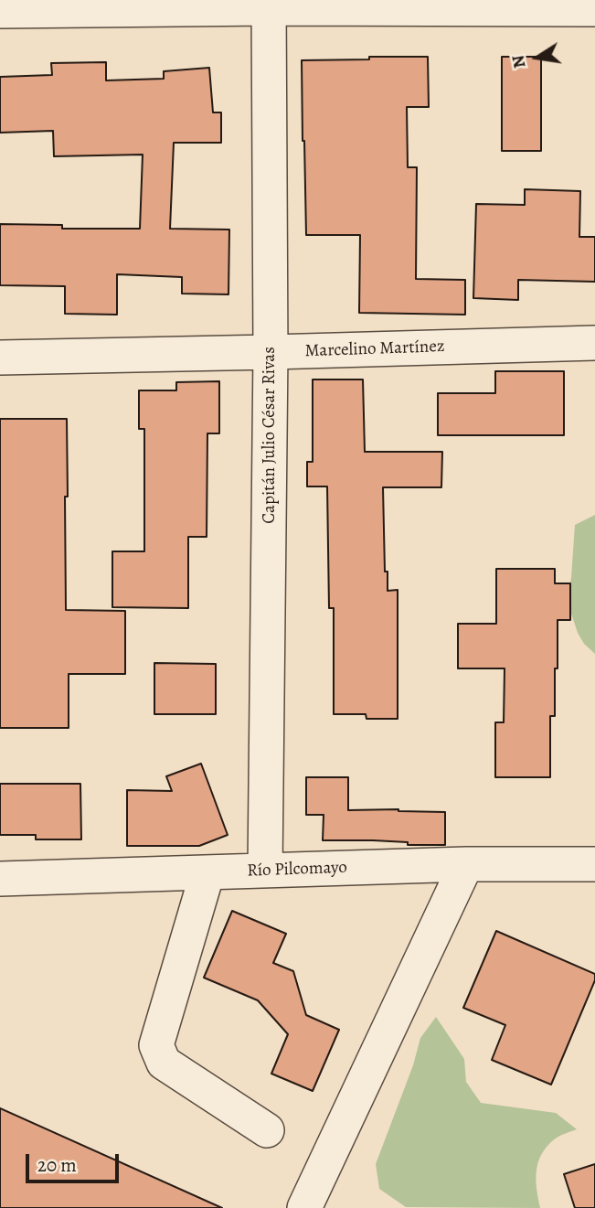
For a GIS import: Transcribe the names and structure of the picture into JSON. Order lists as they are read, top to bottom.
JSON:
{
  "streets": {
    "street": ["Marcelino Martínez", "Capitán Julio César Rivas", "Río Pilcomayo"]
  },
  "crossings": [
    ["Marcelino Martínez", "Capitán Julio César Rivas"],
    ["Capitán Julio César Rivas", "Río Pilcomayo"]
  ],
  "scale_bar": "20 m",
  "north": "left"
}
